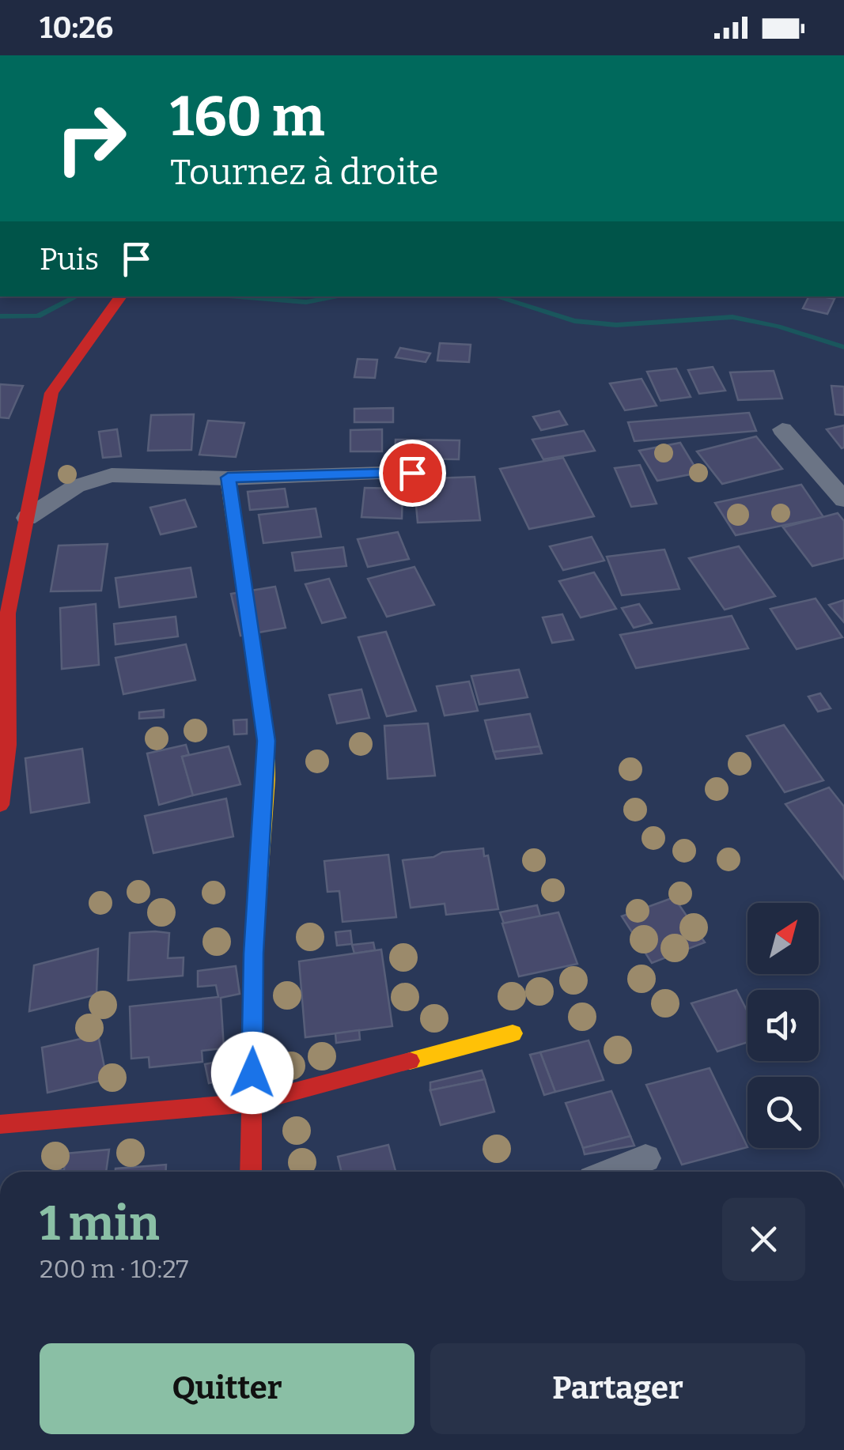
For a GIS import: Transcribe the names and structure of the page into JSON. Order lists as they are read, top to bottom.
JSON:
{
  "north": "top right",
  "page": {
    "status": "10:26",
    "turn": ["160 m", "Tournez à droite"],
    "then": "Puis",
    "heading": ["1 min", "200 m · 10:27"],
    "buttons": ["Quitter", "Partager"]
  }
}
